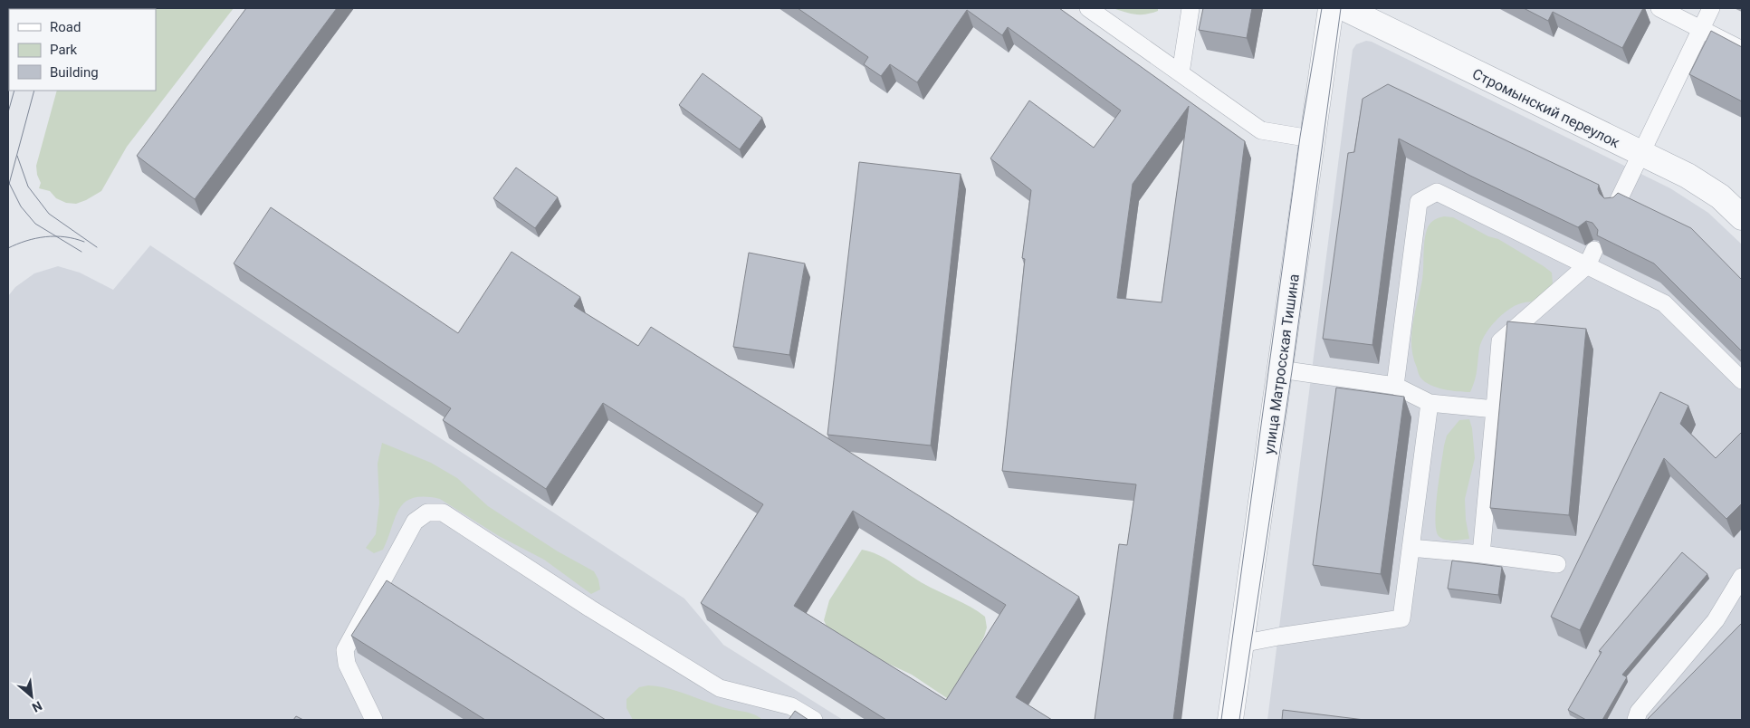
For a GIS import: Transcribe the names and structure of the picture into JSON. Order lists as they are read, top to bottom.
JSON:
{
  "streets": {
    "street": ["Стромынский переулок", "улица Матросская Тишина"]
  },
  "legend": ["Road", "Park", "Building"],
  "north": "bottom right"
}
